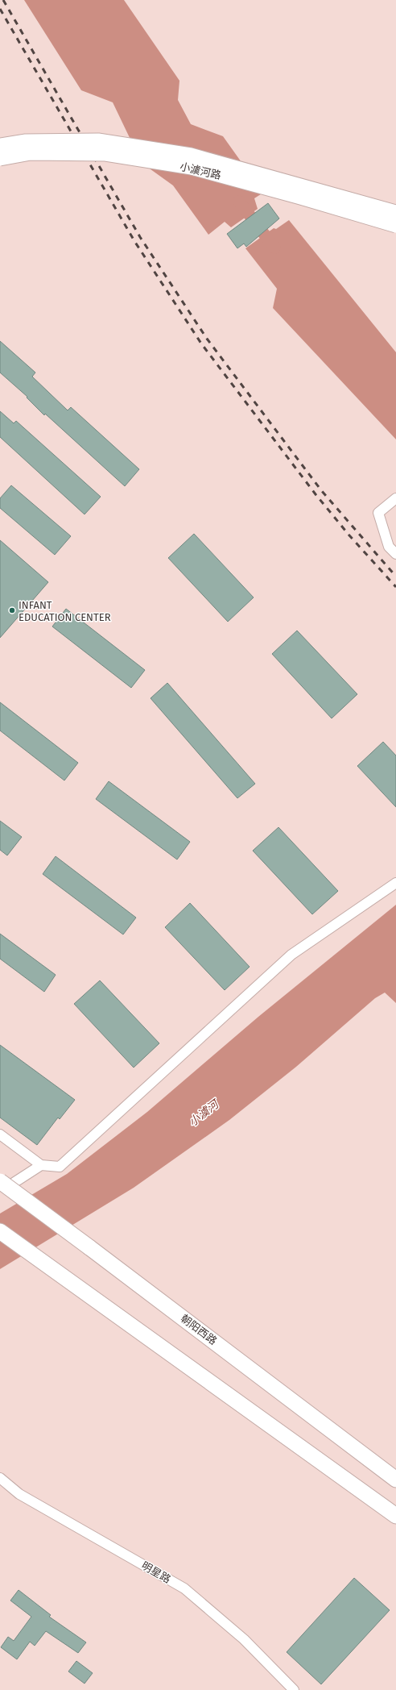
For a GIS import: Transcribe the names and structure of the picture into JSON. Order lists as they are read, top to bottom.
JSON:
{
  "streets": {
    "main road": ["小澞河路", "朝阳西路"],
    "street": ["明星路"]
  },
  "water": ["小澞河"],
  "places": ["INFANT EDUCATION CENTER"]
}
